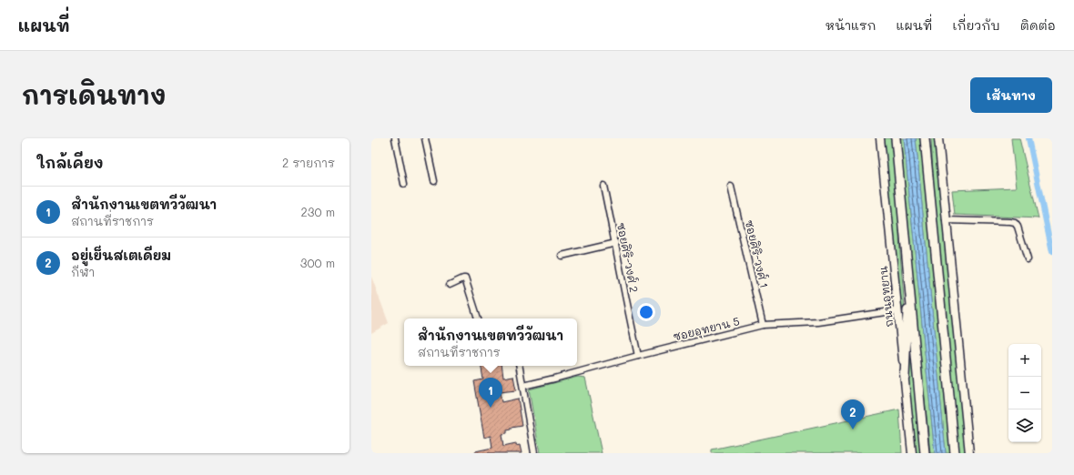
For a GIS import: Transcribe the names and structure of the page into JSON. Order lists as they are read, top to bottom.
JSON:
{
  "streets": {
    "street": [
      "ซอยศิริ-วงศ์ 1",
      "ซอยศิริ-วงศ์ 2",
      "ถนนอุทยาน",
      "ซอยอุทยาน 5"
    ]
  },
  "crossings": [
    ["ซอยศิริ-วงศ์ 1", "ซอยอุทยาน 5"],
    ["ซอยศิริ-วงศ์ 2", "ซอยอุทยาน 5"],
    ["ถนนอุทยาน", "ซอยอุทยาน 5"]
  ],
  "page": {
    "header": "แผนที่",
    "nav": [
      "หน้าแรก",
      "แผนที่",
      "เกี่ยวกับ",
      "ติดต่อ"
    ],
    "buttons": "เส้นทาง",
    "title": "การเดินทาง",
    "heading": ["ใกล้เคียง", "2 รายการ"],
    "list": [
      {
        "mark": "1",
        "name": "สำนักงานเขตทวีวัฒนา",
        "note": "สถานที่ราชการ",
        "value": "230 m"
      },
      {
        "mark": "2",
        "name": "อยู่เย็นสเตเดียม",
        "note": "กีฬา",
        "value": "300 m"
      }
    ],
    "popup": ["สำนักงานเขตทวีวัฒนา", "สถานที่ราชการ"],
    "map_buttons": ["+", "−"],
    "pins": ["1", "2"]
  }
}
